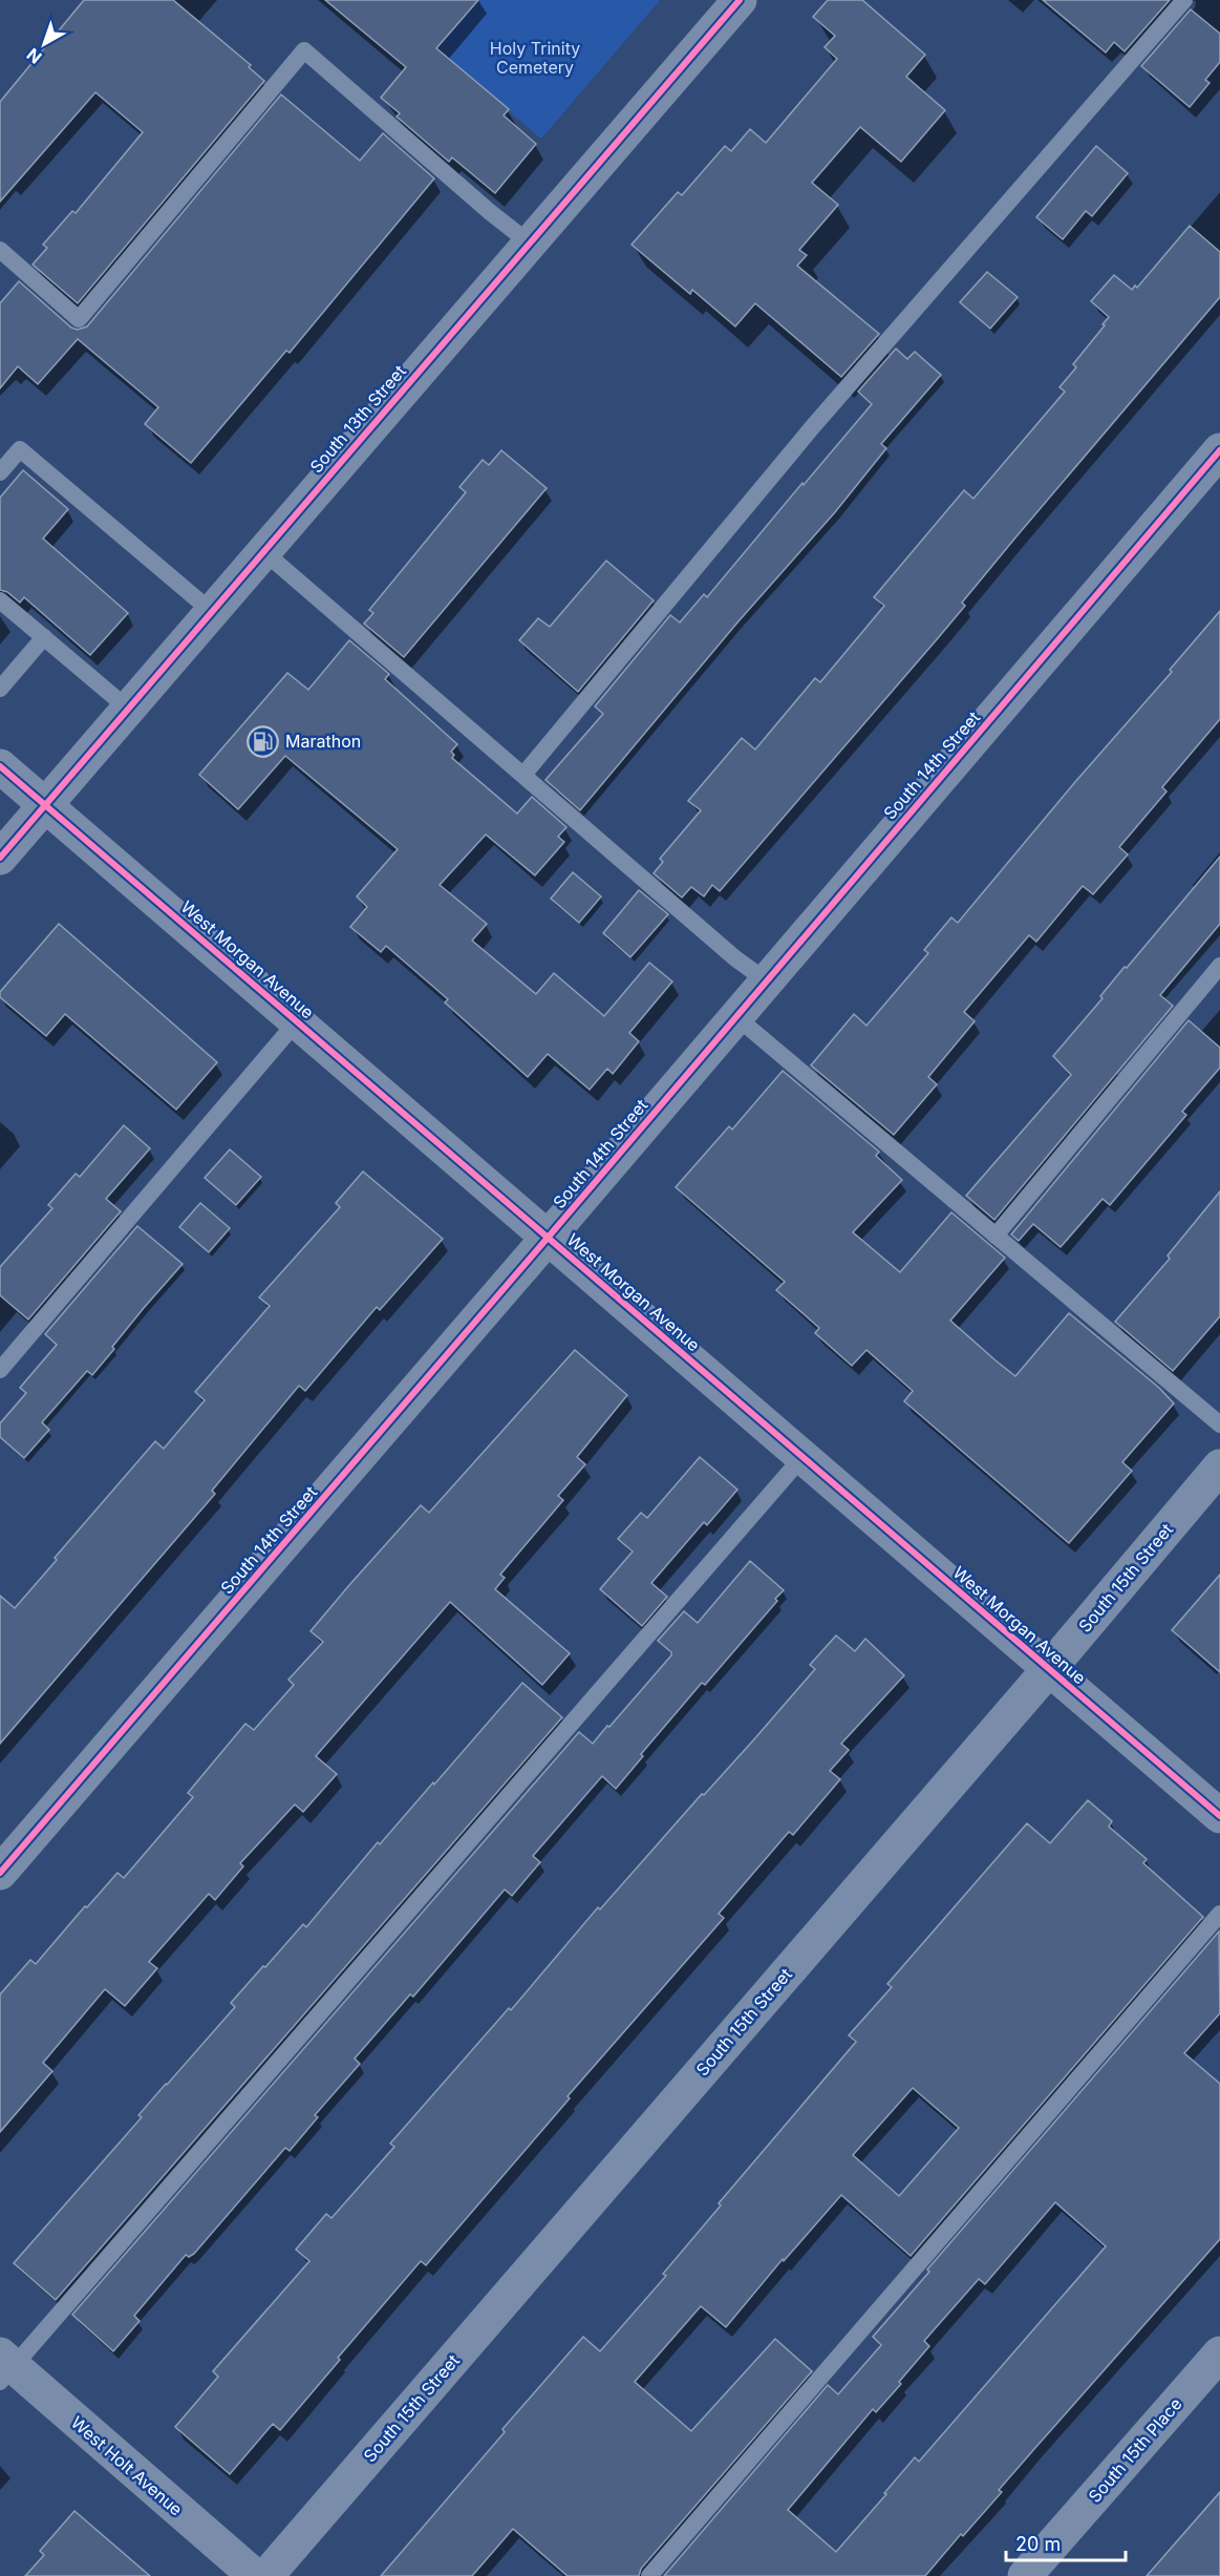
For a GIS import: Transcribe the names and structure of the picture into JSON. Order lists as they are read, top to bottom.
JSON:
{
  "streets": {
    "street": [
      "South 13th Street",
      "South 14th Street",
      "West Morgan Avenue",
      "South 15th Street",
      "South 15th Place",
      "West Holt Avenue"
    ]
  },
  "crossings": [
    ["South 13th Street", "West Morgan Avenue"],
    ["South 14th Street", "West Morgan Avenue"],
    ["West Morgan Avenue", "South 15th Street"]
  ],
  "parks": ["Holy Trinity Cemetery"],
  "places": {
    "fuel station": ["Marathon"]
  },
  "scale_bar": "20 m",
  "north": "bottom left"
}
